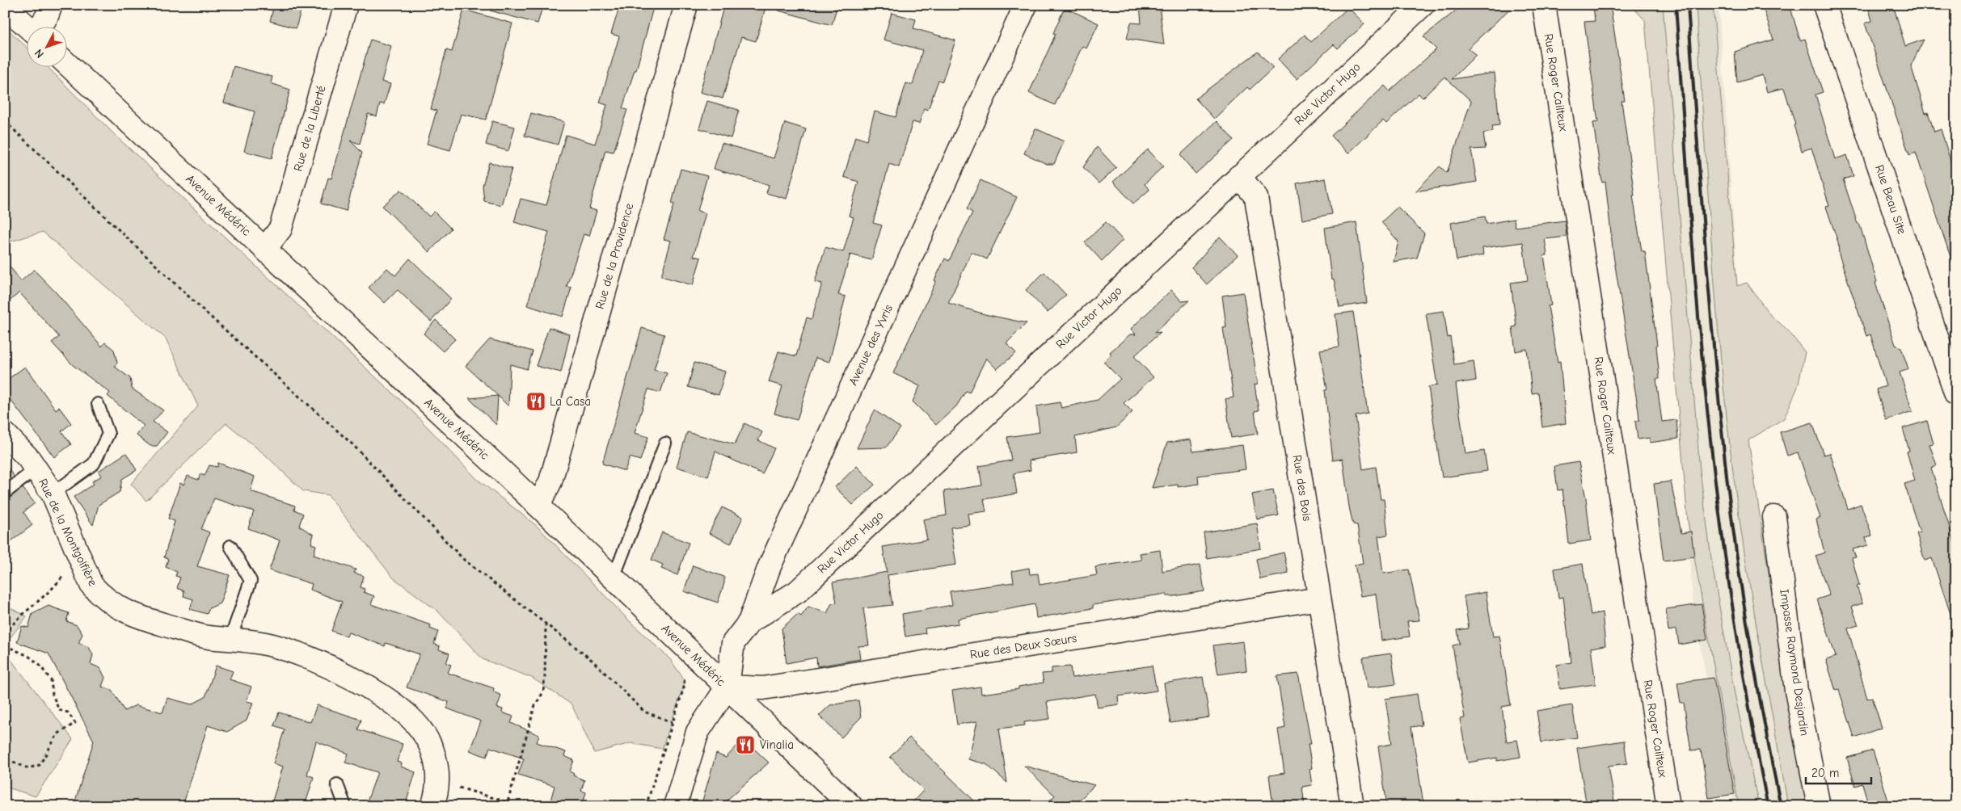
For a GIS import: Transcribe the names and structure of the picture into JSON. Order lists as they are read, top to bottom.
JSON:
{
  "streets": {
    "street": [
      "Rue Roger Cailteux",
      "Rue Victor Hugo",
      "Rue de la Liberté",
      "Rue Beau Site",
      "Avenue Médéric",
      "Rue de la Providence",
      "Avenue des Yvris",
      "Rue des Bois",
      "Rue de la Montgolfière",
      "Rue des Deux Sœurs",
      "Impasse Raymond Desjardin"
    ]
  },
  "crossings": [
    ["Rue Victor Hugo", "Avenue des Yvris"],
    ["Rue Victor Hugo", "Rue des Bois"],
    ["Rue de la Liberté", "Avenue Médéric"],
    ["Avenue Médéric", "Rue de la Providence"],
    ["Avenue Médéric", "Avenue des Yvris"],
    ["Avenue Médéric", "Rue des Deux Sœurs"],
    ["Avenue des Yvris", "Rue des Deux Sœurs"],
    ["Rue des Bois", "Rue des Deux Sœurs"]
  ],
  "places": {
    "restaurant": ["La Casa", "Vinalia"]
  },
  "scale_bar": "20 m",
  "north": "bottom left"
}
